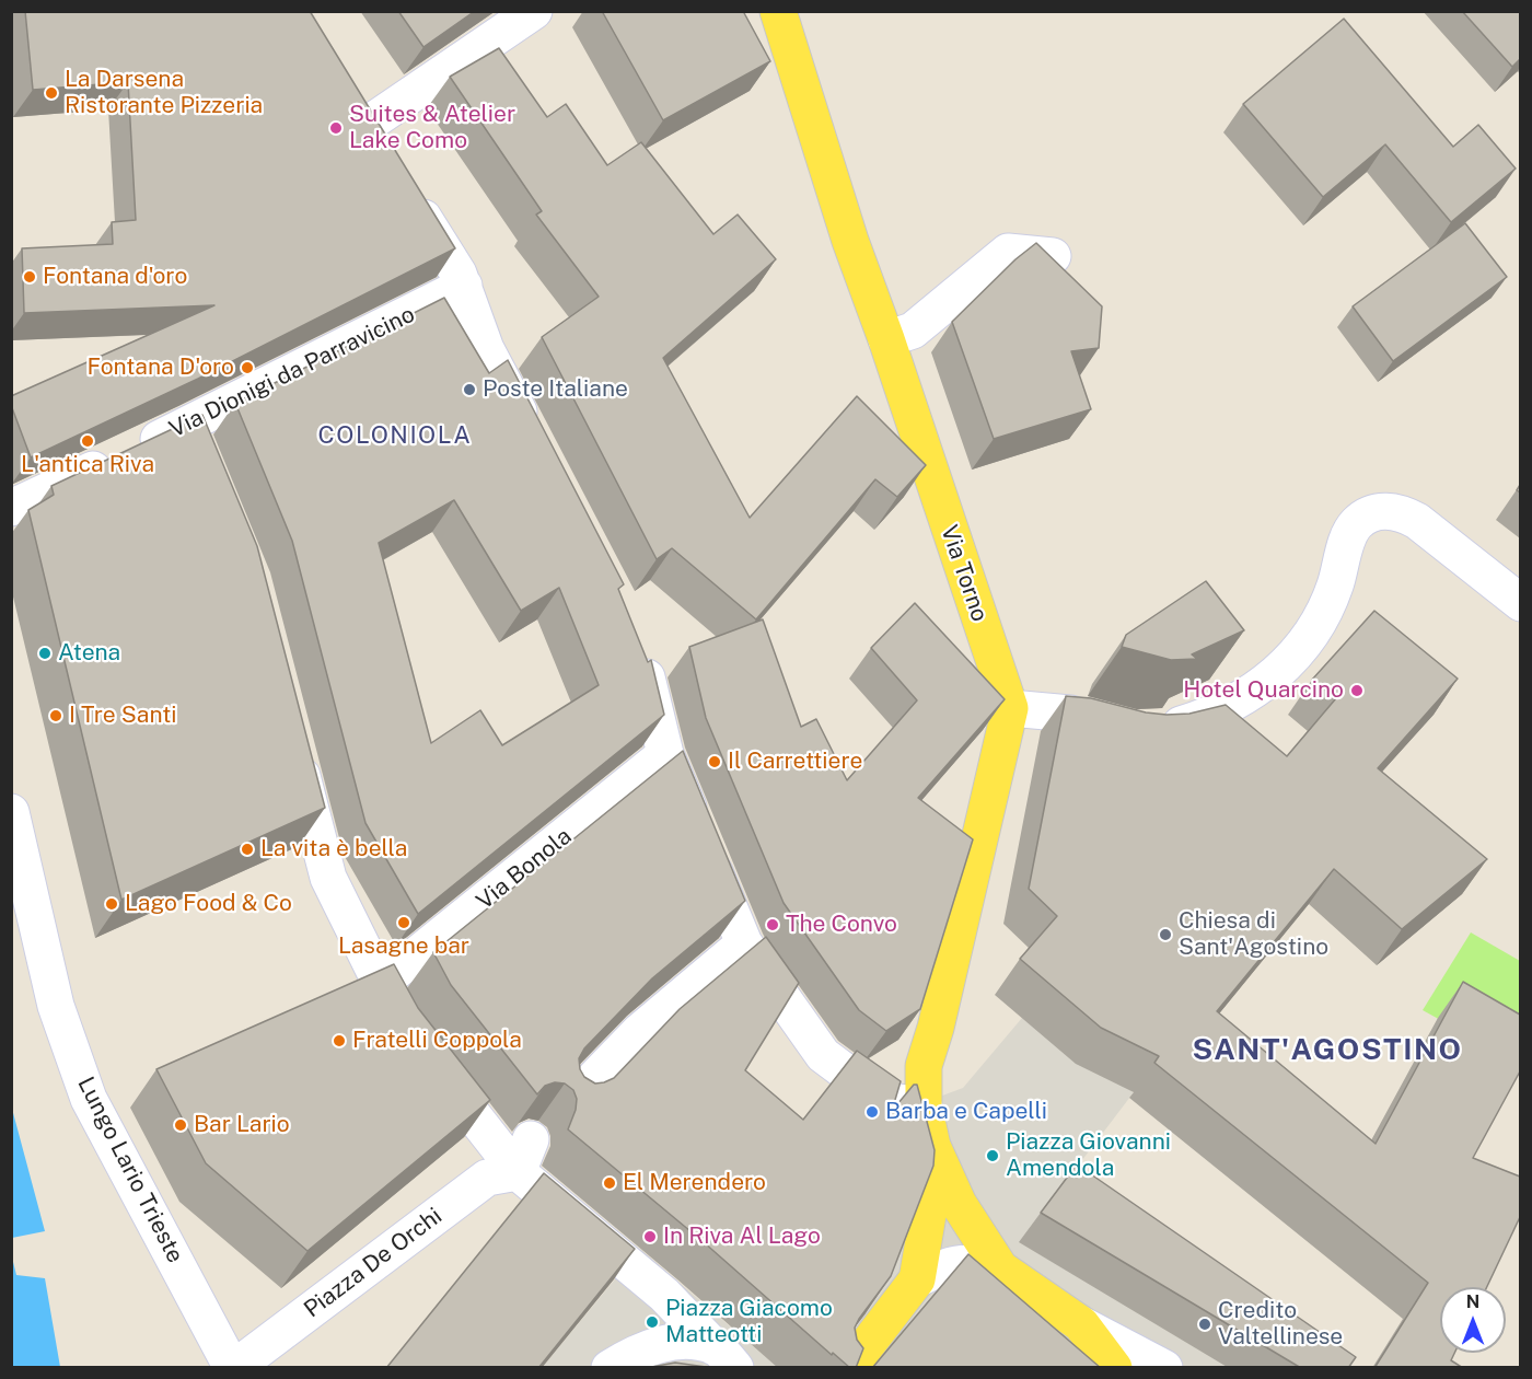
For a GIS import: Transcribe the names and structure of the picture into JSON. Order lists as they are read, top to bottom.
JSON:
{
  "streets": {
    "main road": ["Via Torno"],
    "street": [
      "Via Dionigi da Parravicino",
      "Via Bonola",
      "Lungo Lario Trieste",
      "Piazza De Orchi"
    ]
  },
  "crossings": [
    ["Lungo Lario Trieste", "Piazza De Orchi"]
  ],
  "districts": ["COLONIOLA", "SANT'AGOSTINO"],
  "places": [
    "La Darsena Ristorante Pizzeria",
    "Suites & Atelier Lake Como",
    "Fontana d'oro",
    "Fontana D'oro",
    "Poste Italiane",
    "L'antica Riva",
    "Atena",
    "Hotel Quarcino",
    "I Tre Santi",
    "Il Carrettiere",
    "La vita è bella",
    "Lago Food & Co",
    "Lasagne bar",
    "The Convo",
    "Chiesa di Sant'Agostino",
    "Fratelli Coppola",
    "Barba e Capelli",
    "Bar Lario",
    "Piazza Giovanni Amendola",
    "El Merendero",
    "In Riva Al Lago",
    "Piazza Giacomo Matteotti",
    "Credito Valtellinese"
  ],
  "north": "top"
}
